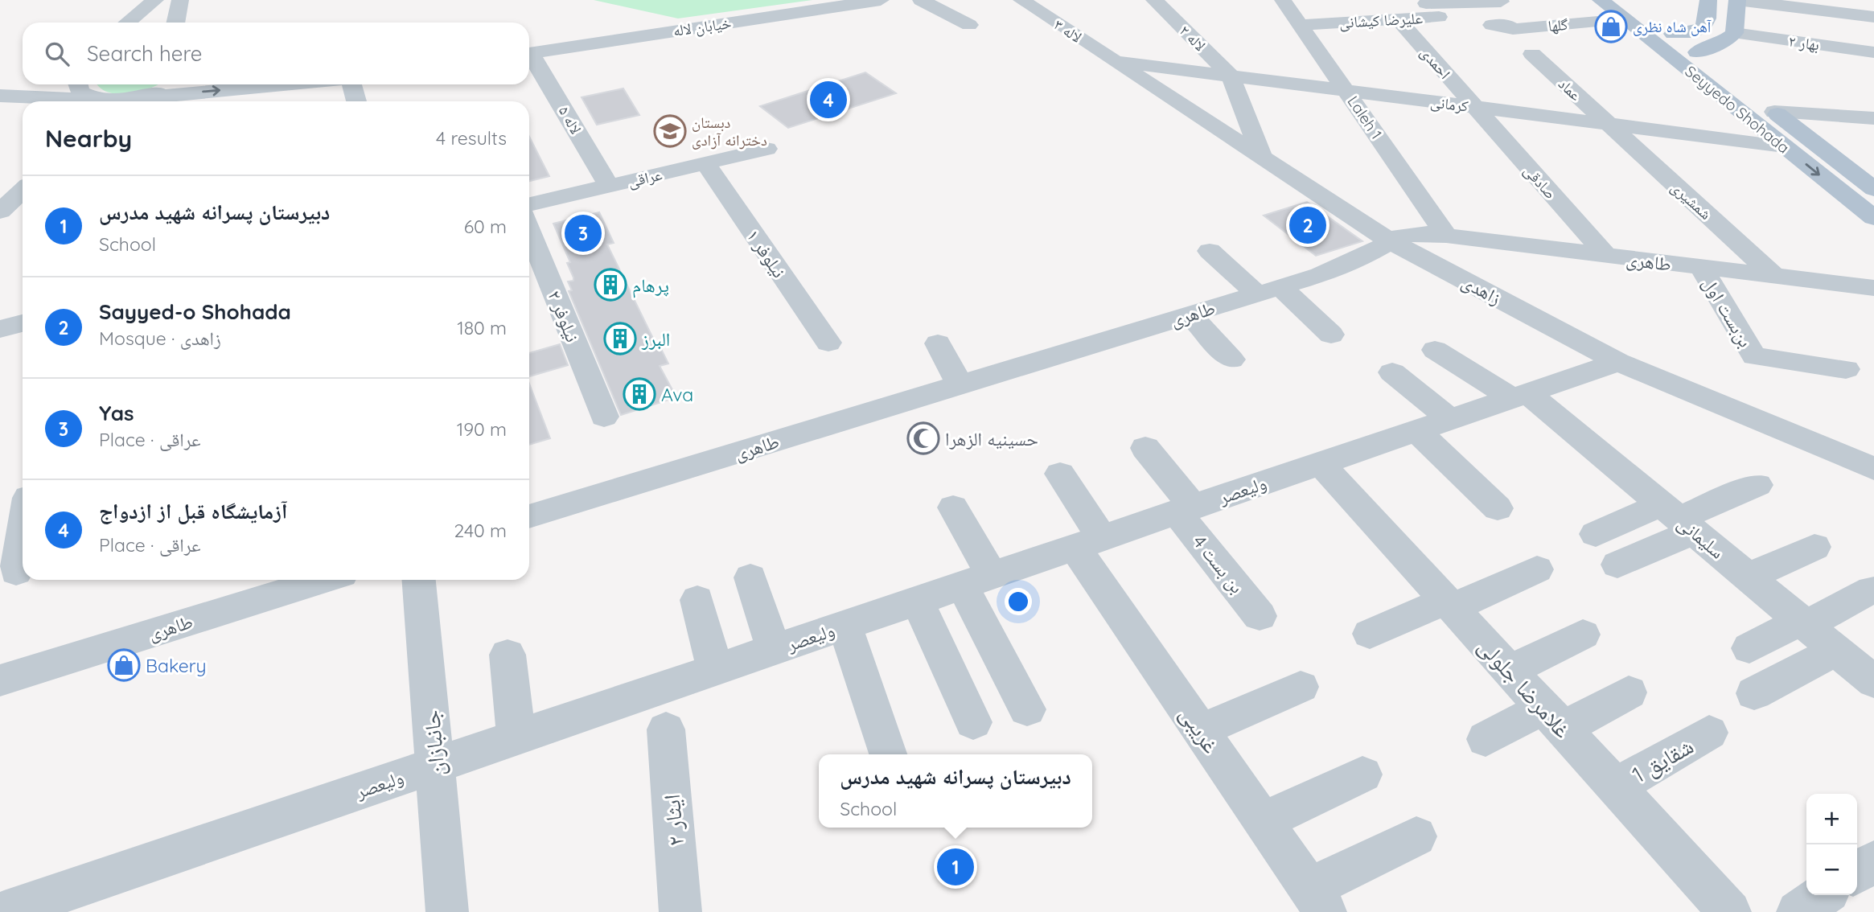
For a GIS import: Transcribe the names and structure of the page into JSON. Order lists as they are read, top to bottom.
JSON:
{
  "streets": {
    "main road": ["Seyyedo Shohada"],
    "street": [
      "علیرضا کیشانی",
      "گلها",
      "خیابان لاله",
      "لاله ۳",
      "لاله ۲",
      "بهار ۲",
      "احمدی",
      "عماد",
      "کرمانی",
      "Laleh 1",
      "لاله ۵",
      "عراقی",
      "صادقی",
      "شمشیری",
      "نیلوفر ۱",
      "طاهری",
      "زاهدی",
      "بن‌بست اول",
      "نیلوفر ۲",
      "ولیعصر",
      "سلیمانی",
      "بن بست 4",
      "غلامرضا جلولی",
      "غریبی",
      "جانبازان",
      "شقایق 1",
      "ایثار ۲"
    ]
  },
  "crossings": [
    ["علیرضا کیشانی", "احمدی"],
    ["علیرضا کیشانی", "Laleh 1"],
    ["گلها", "Seyyedo Shohada"],
    ["لاله ۳", "کرمانی"],
    ["لاله ۳", "زاهدی"],
    ["لاله ۲", "کرمانی"],
    ["احمدی", "کرمانی"],
    ["احمدی", "صادقی"],
    ["عماد", "کرمانی"],
    ["عماد", "شمشیری"],
    ["کرمانی", "Seyyedo Shohada"],
    ["کرمانی", "Laleh 1"],
    ["کرمانی", "صادقی"],
    ["کرمانی", "شمشیری"],
    ["کرمانی", "زاهدی"],
    ["Laleh 1", "طاهری"],
    ["لاله ۵", "عراقی"],
    ["عراقی", "نیلوفر ۱"],
    ["صادقی", "طاهری"],
    ["شمشیری", "طاهری"],
    ["طاهری", "زاهدی"],
    ["طاهری", "بن‌بست اول"],
    ["زاهدی", "ولیعصر"],
    ["ولیعصر", "سلیمانی"],
    ["ولیعصر", "بن بست 4"],
    ["ولیعصر", "غلامرضا جلولی"],
    ["ولیعصر", "غریبی"],
    ["ولیعصر", "جانبازان"],
    ["غلامرضا جلولی", "شقایق 1"]
  ],
  "places": {
    "shop": ["آهن شاه نظری", "Bakery"],
    "school or university": ["دبستان دخترانه آزادی"],
    "building": ["پرهام", "البرز", "Ava"],
    "mosque": ["حسینیه الزهرا"]
  },
  "page": {
    "search": "Search here",
    "pins": [
      "4",
      "2",
      "3",
      "1"
    ],
    "heading": ["Nearby", "4 results"],
    "list": [
      {
        "mark": "1",
        "name": "دبیرستان پسرانه شهید مدرس",
        "note": "School",
        "value": "60 m"
      },
      {
        "mark": "2",
        "name": "Sayyed-o Shohada",
        "note": "Mosque · زاهدی",
        "value": "180 m"
      },
      {
        "mark": "3",
        "name": "Yas",
        "note": "Place · عراقی",
        "value": "190 m"
      },
      {
        "mark": "4",
        "name": "آزمایشگاه قبل از ازدواج",
        "note": "Place · عراقی",
        "value": "240 m"
      }
    ],
    "popup": ["دبیرستان پسرانه شهید مدرس", "School"],
    "map_buttons": ["+", "−"]
  }
}
